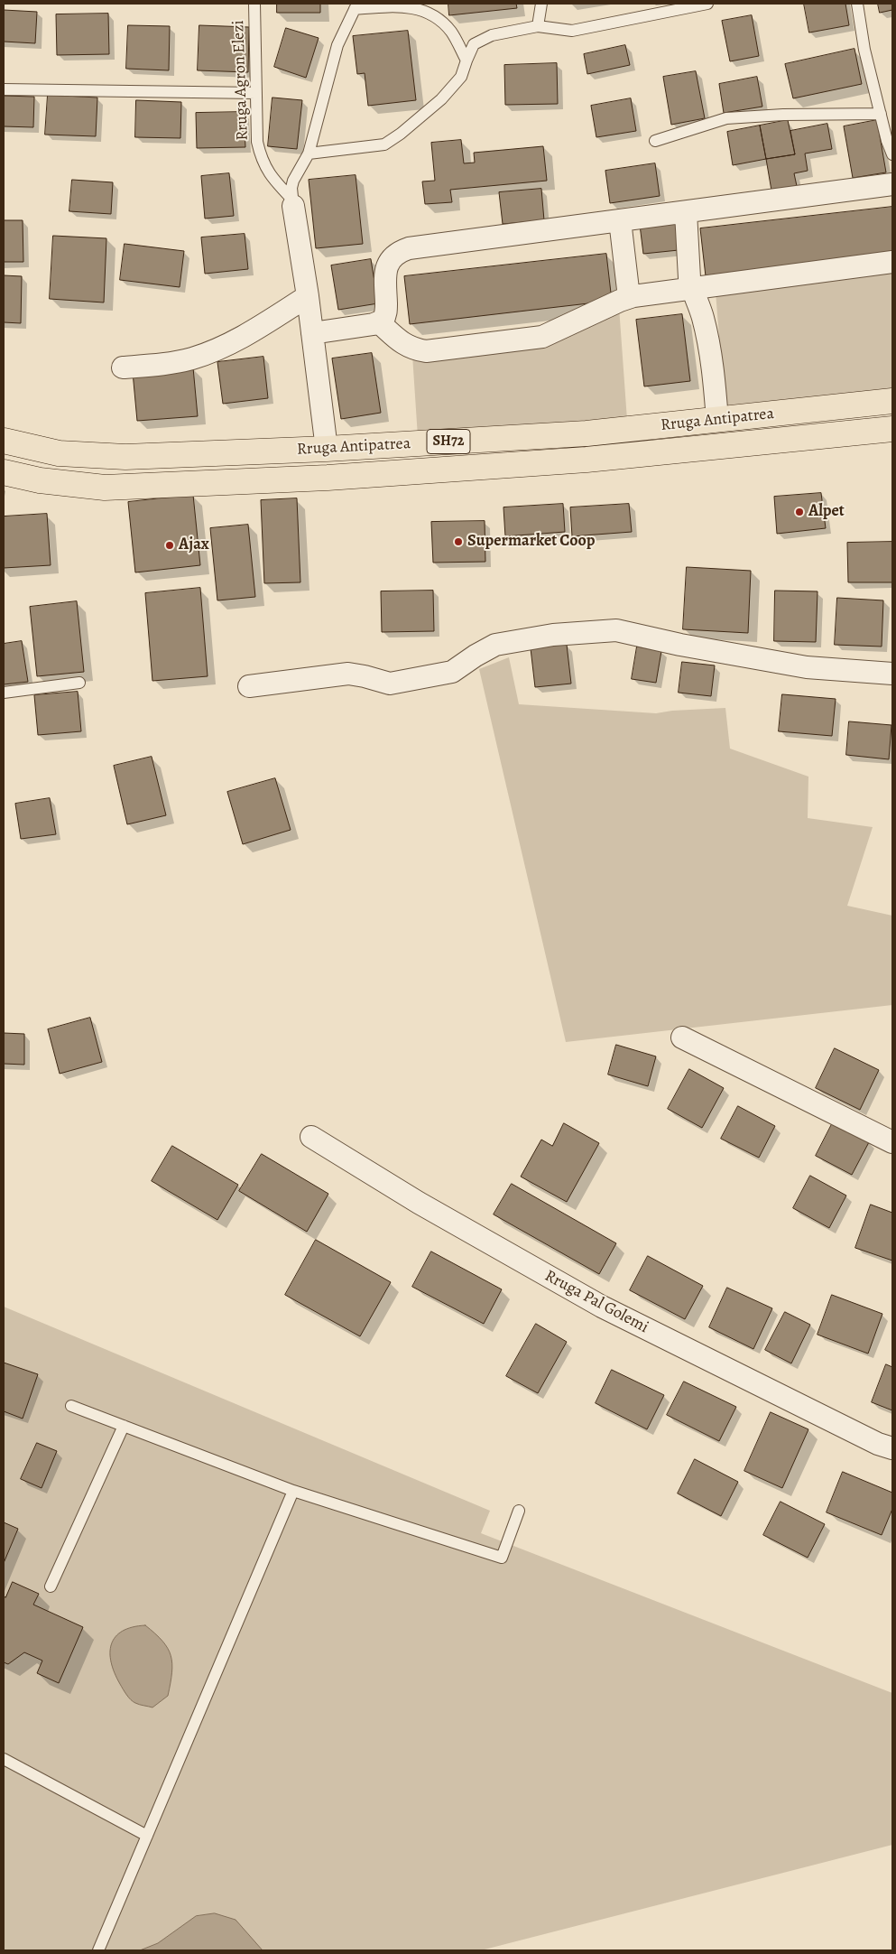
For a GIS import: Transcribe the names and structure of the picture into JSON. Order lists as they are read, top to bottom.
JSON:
{
  "streets": {
    "main road": ["Rruga Antipatrea", "SH72"],
    "street": ["Rruga Pal Golemi"],
    "lane": ["Rruga Agron Elezi"]
  },
  "places": ["Alpet", "Supermarket Coop", "Ajax"]
}
